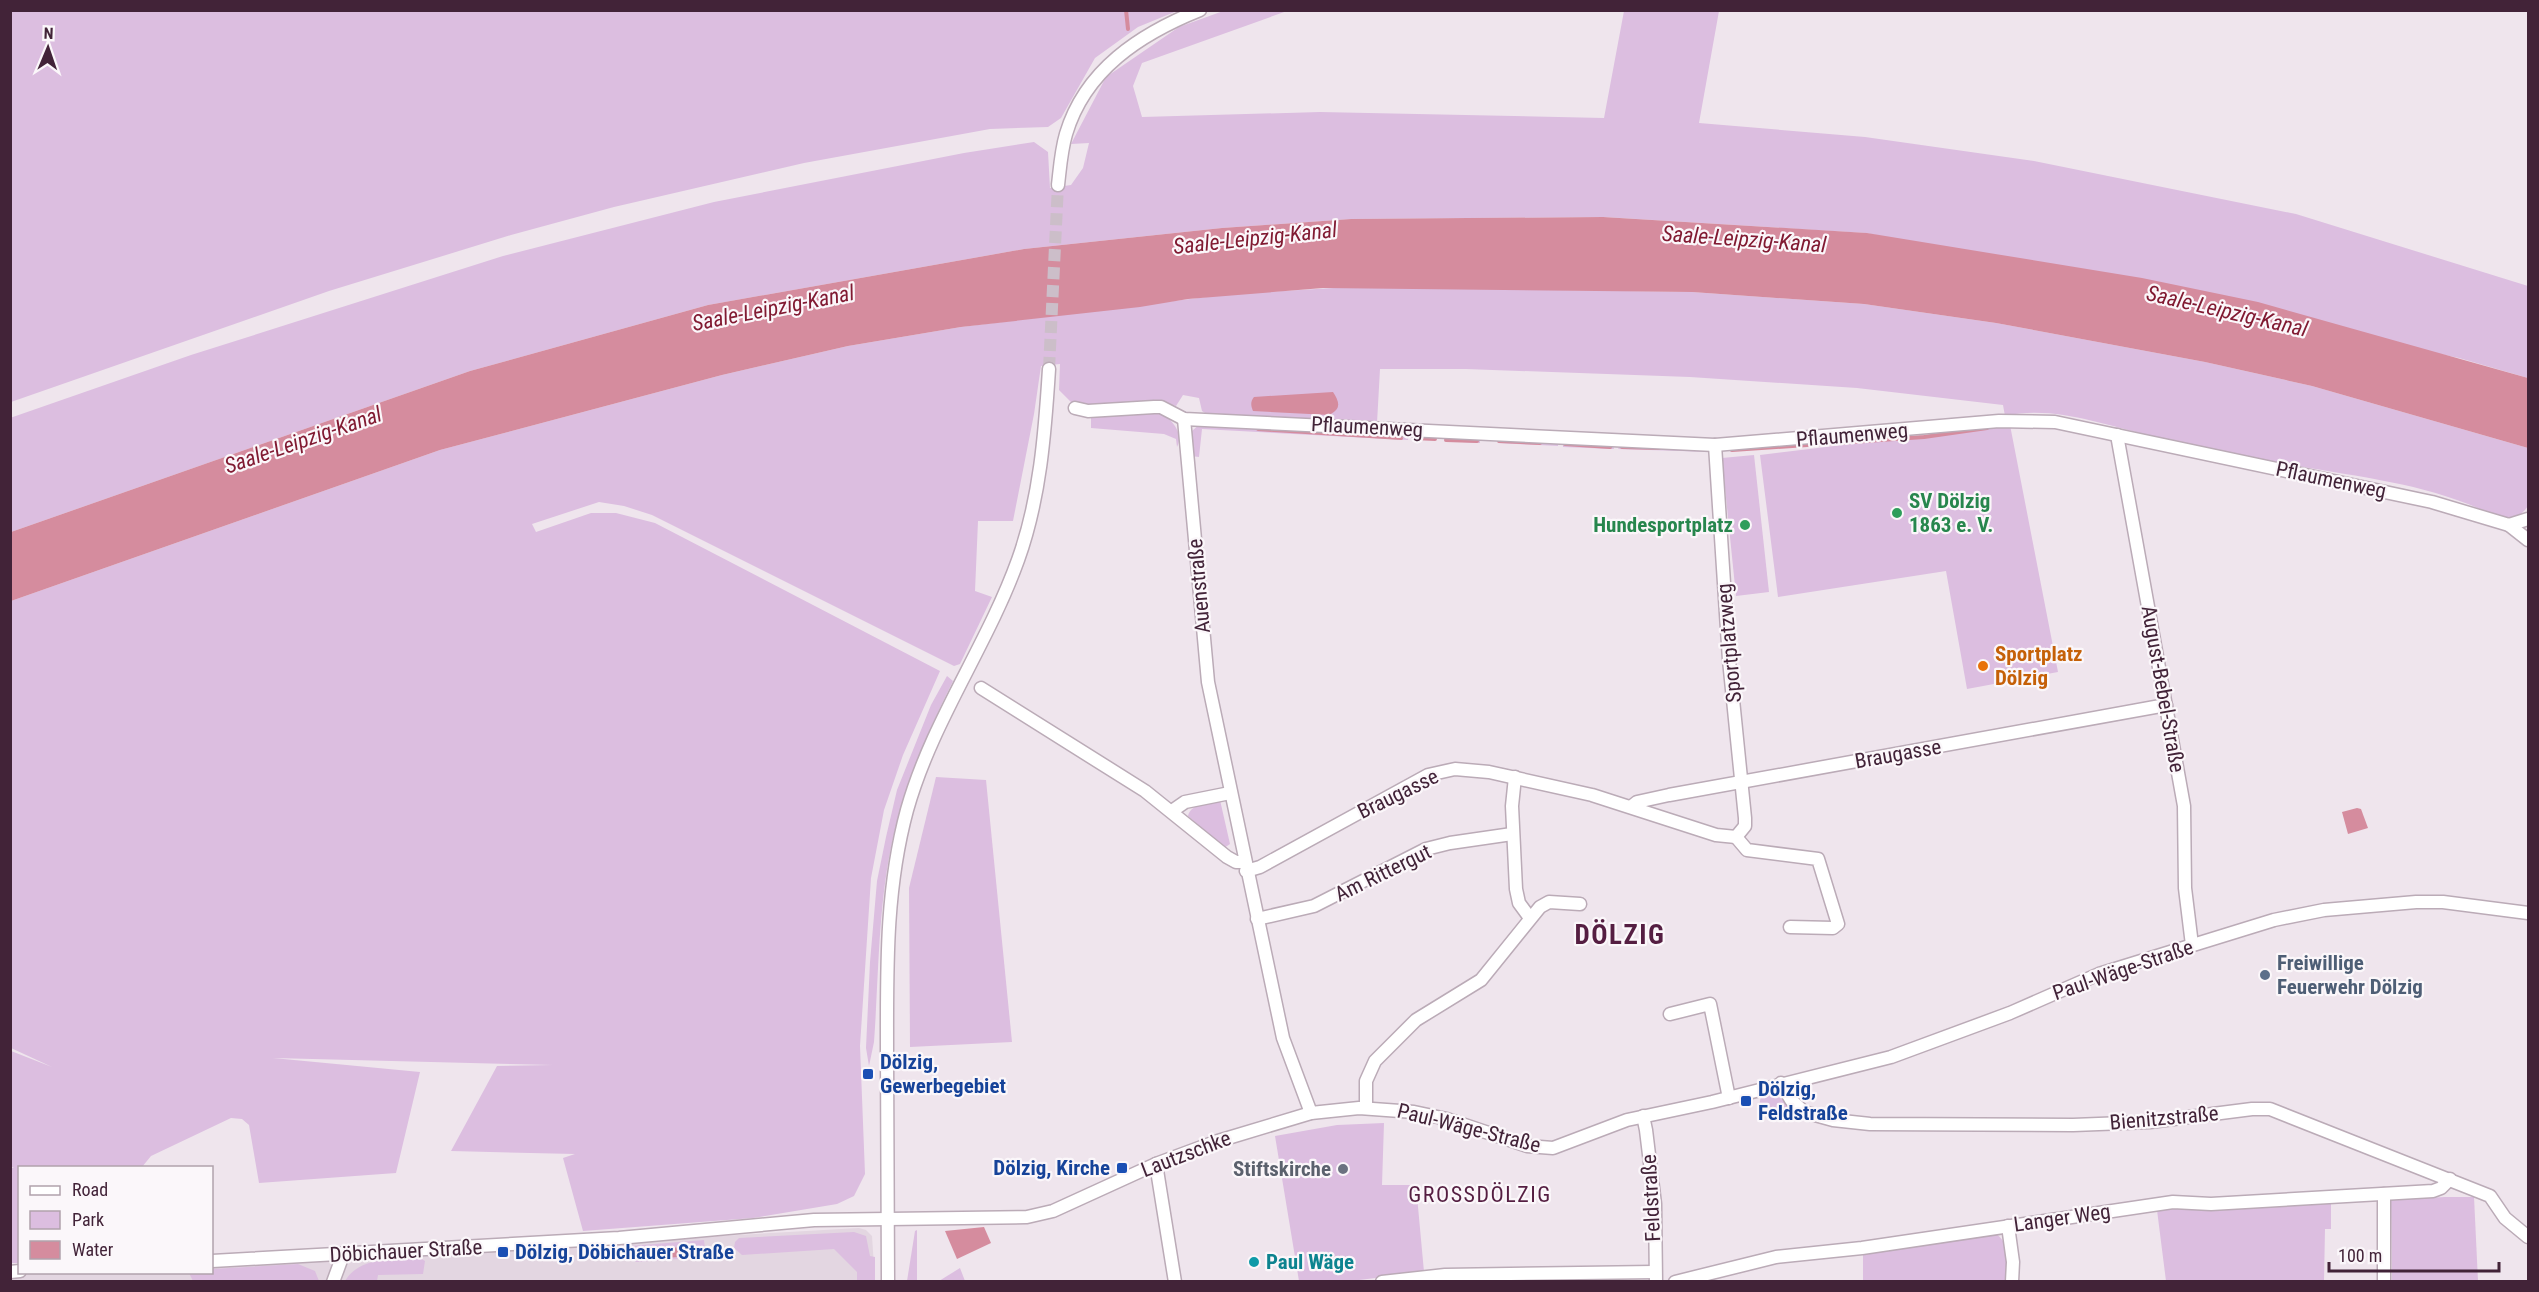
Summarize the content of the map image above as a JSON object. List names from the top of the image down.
{
  "streets": {
    "street": [
      "Pflaumenweg",
      "Auenstraße",
      "Sportplatzweg",
      "August-Bebel-Straße",
      "Braugasse",
      "Am Rittergut",
      "Paul-Wäge-Straße",
      "Bienitzstraße",
      "Lautzschke",
      "Feldstraße",
      "Langer Weg",
      "Döbichauer Straße"
    ]
  },
  "crossings": [
    ["Pflaumenweg", "Auenstraße"],
    ["Pflaumenweg", "Sportplatzweg"],
    ["Pflaumenweg", "August-Bebel-Straße"],
    ["Auenstraße", "Braugasse"],
    ["Auenstraße", "Am Rittergut"],
    ["Auenstraße", "Paul-Wäge-Straße"],
    ["Auenstraße", "Lautzschke"],
    ["Sportplatzweg", "Braugasse"],
    ["August-Bebel-Straße", "Braugasse"],
    ["August-Bebel-Straße", "Paul-Wäge-Straße"],
    ["Paul-Wäge-Straße", "Bienitzstraße"],
    ["Paul-Wäge-Straße", "Lautzschke"],
    ["Paul-Wäge-Straße", "Feldstraße"],
    ["Bienitzstraße", "Langer Weg"],
    ["Lautzschke", "Döbichauer Straße"]
  ],
  "districts": ["DÖLZIG", "GROSSDÖLZIG"],
  "water": ["Saale-Leipzig-Kanal"],
  "places": {
    "other": [
      "SV Dölzig 1863 e. V.",
      "Hundesportplatz",
      "Sportplatz Dölzig",
      "Freiwillige Feuerwehr Dölzig",
      "Stiftskirche",
      "Paul Wäge"
    ],
    "transit": [
      "Dölzig, Gewerbegebiet",
      "Dölzig, Feldstraße",
      "Dölzig, Kirche",
      "Dölzig, Döbichauer Straße"
    ]
  },
  "legend": ["Road", "Park", "Water"],
  "scale_bar": "100 m",
  "north": "top"
}
